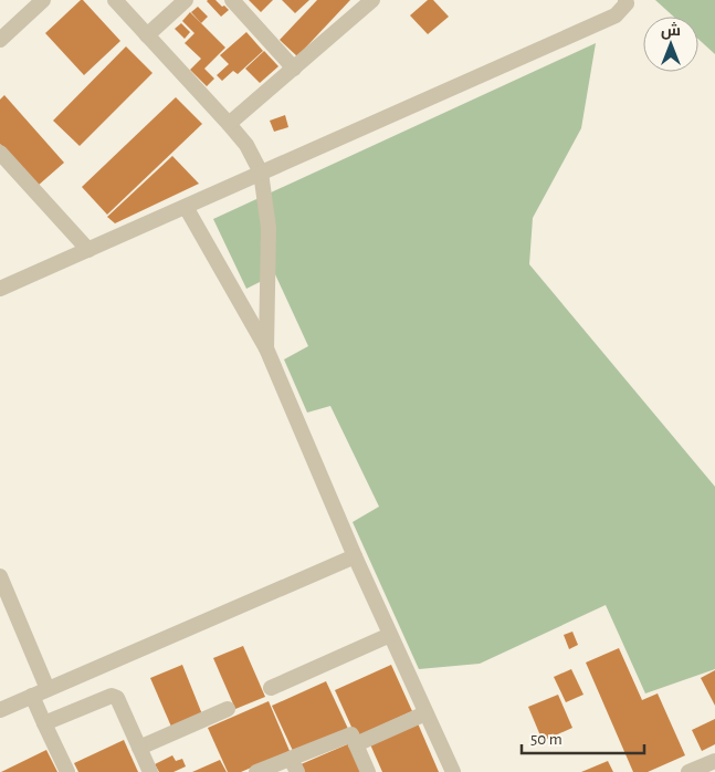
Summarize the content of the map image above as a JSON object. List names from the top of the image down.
{
  "scale_bar": "50 m",
  "north": "top"
}
